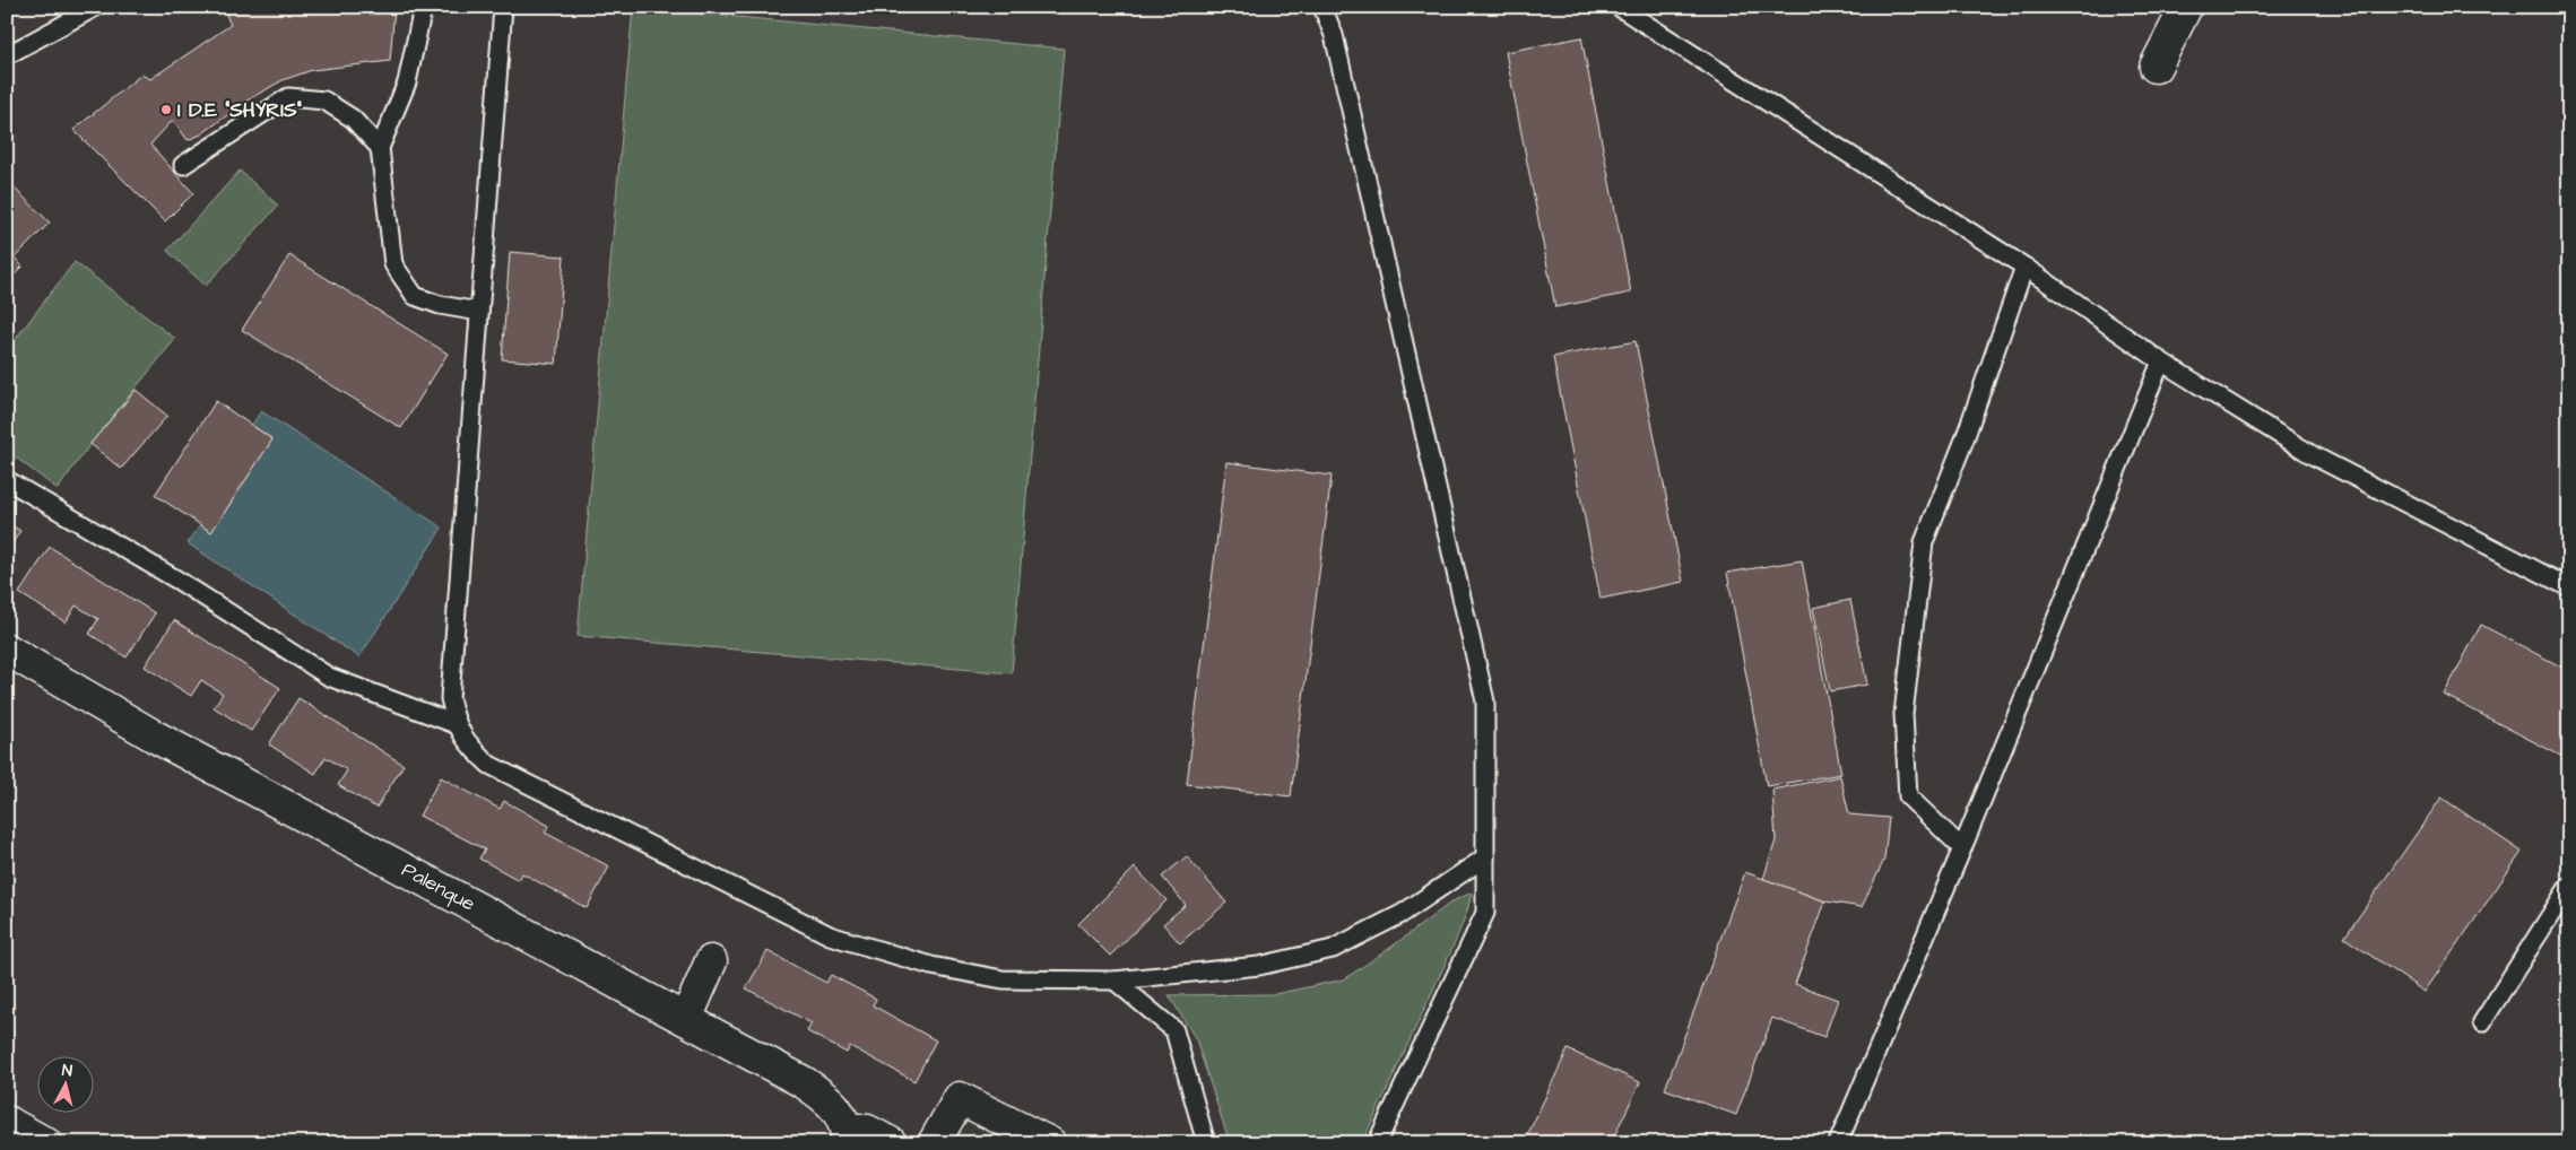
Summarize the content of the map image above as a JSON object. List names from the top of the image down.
{
  "streets": {
    "street": ["Palenque"]
  },
  "places": ["I D.E \"SHYRIS\""],
  "north": "top"
}
